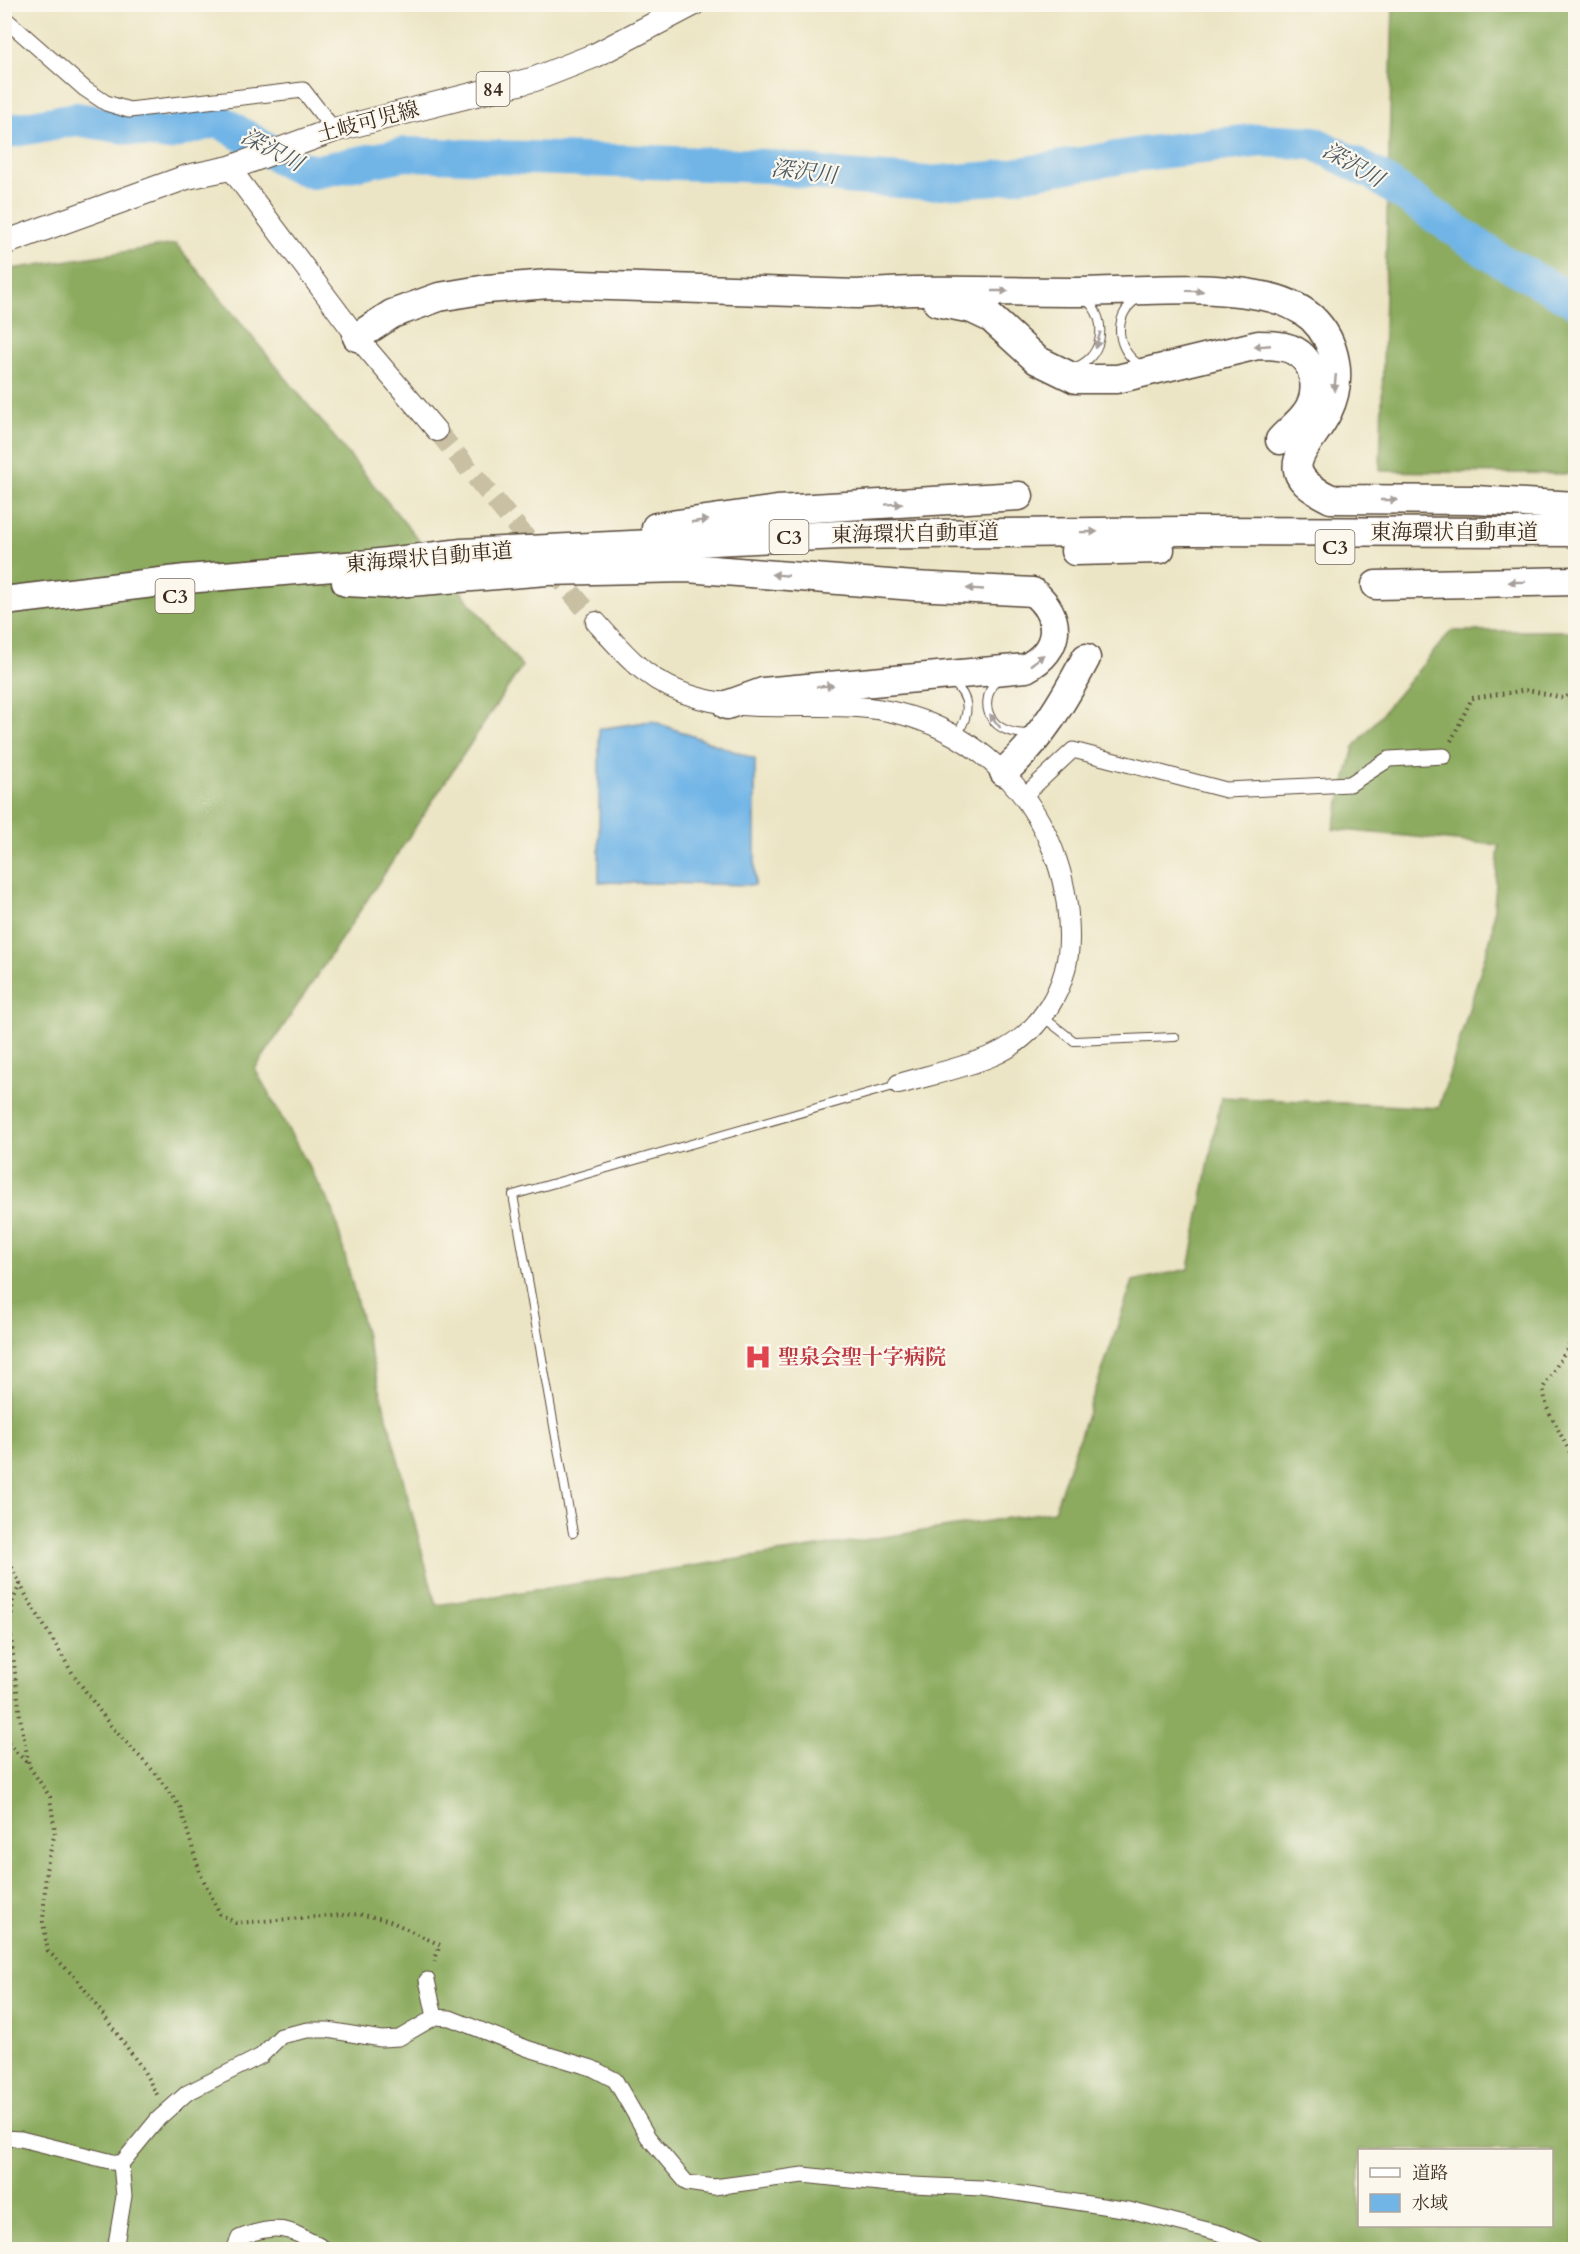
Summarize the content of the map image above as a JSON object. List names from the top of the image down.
{
  "streets": {
    "highway": ["東海環状自動車道", "C3"],
    "main road": ["84", "土岐可児線"]
  },
  "water": ["深沢川"],
  "places": {
    "hospital": ["聖泉会聖十字病院"]
  },
  "legend": ["道路", "水域"]
}
